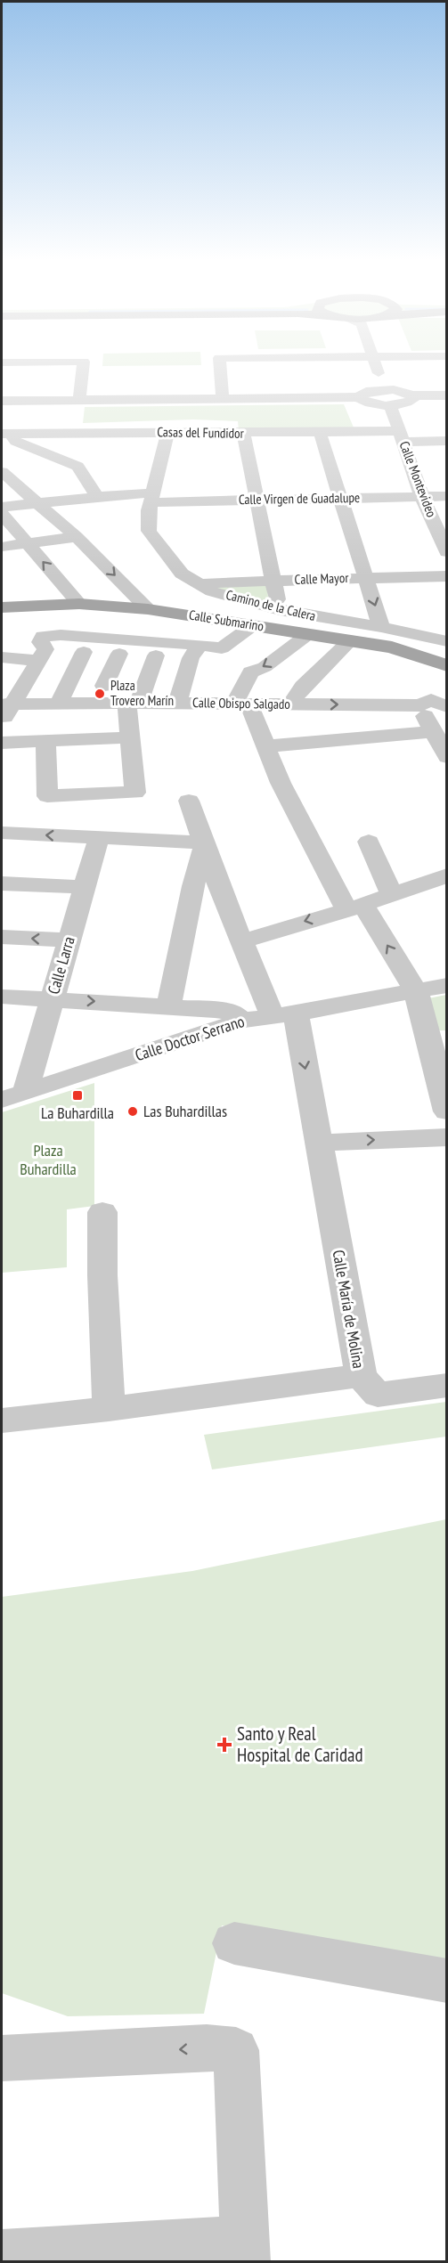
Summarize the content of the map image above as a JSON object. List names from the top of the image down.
{
  "streets": {
    "main road": ["Calle Submarino"],
    "street": [
      "Casas del Fundidor",
      "Calle Montevideo",
      "Calle Virgen de Guadalupe",
      "Calle Mayor",
      "Camino de la Calera",
      "Calle Obispo Salgado",
      "Calle Larra",
      "Calle Doctor Serrano",
      "Calle María de Molina"
    ]
  },
  "crossings": [
    ["Casas del Fundidor", "Calle Montevideo"],
    ["Casas del Fundidor", "Camino de la Calera"],
    ["Calle Montevideo", "Calle Virgen de Guadalupe"],
    ["Calle Virgen de Guadalupe", "Camino de la Calera"],
    ["Calle Mayor", "Camino de la Calera"],
    ["Calle Larra", "Calle Doctor Serrano"],
    ["Calle Doctor Serrano", "Calle María de Molina"]
  ],
  "parks": ["Plaza Buhardilla"],
  "places": {
    "other": ["Plaza Trovero Marín", "Las Buhardillas"],
    "transit": ["La Buhardilla"],
    "health": ["Santo y Real Hospital de Caridad"]
  }
}
